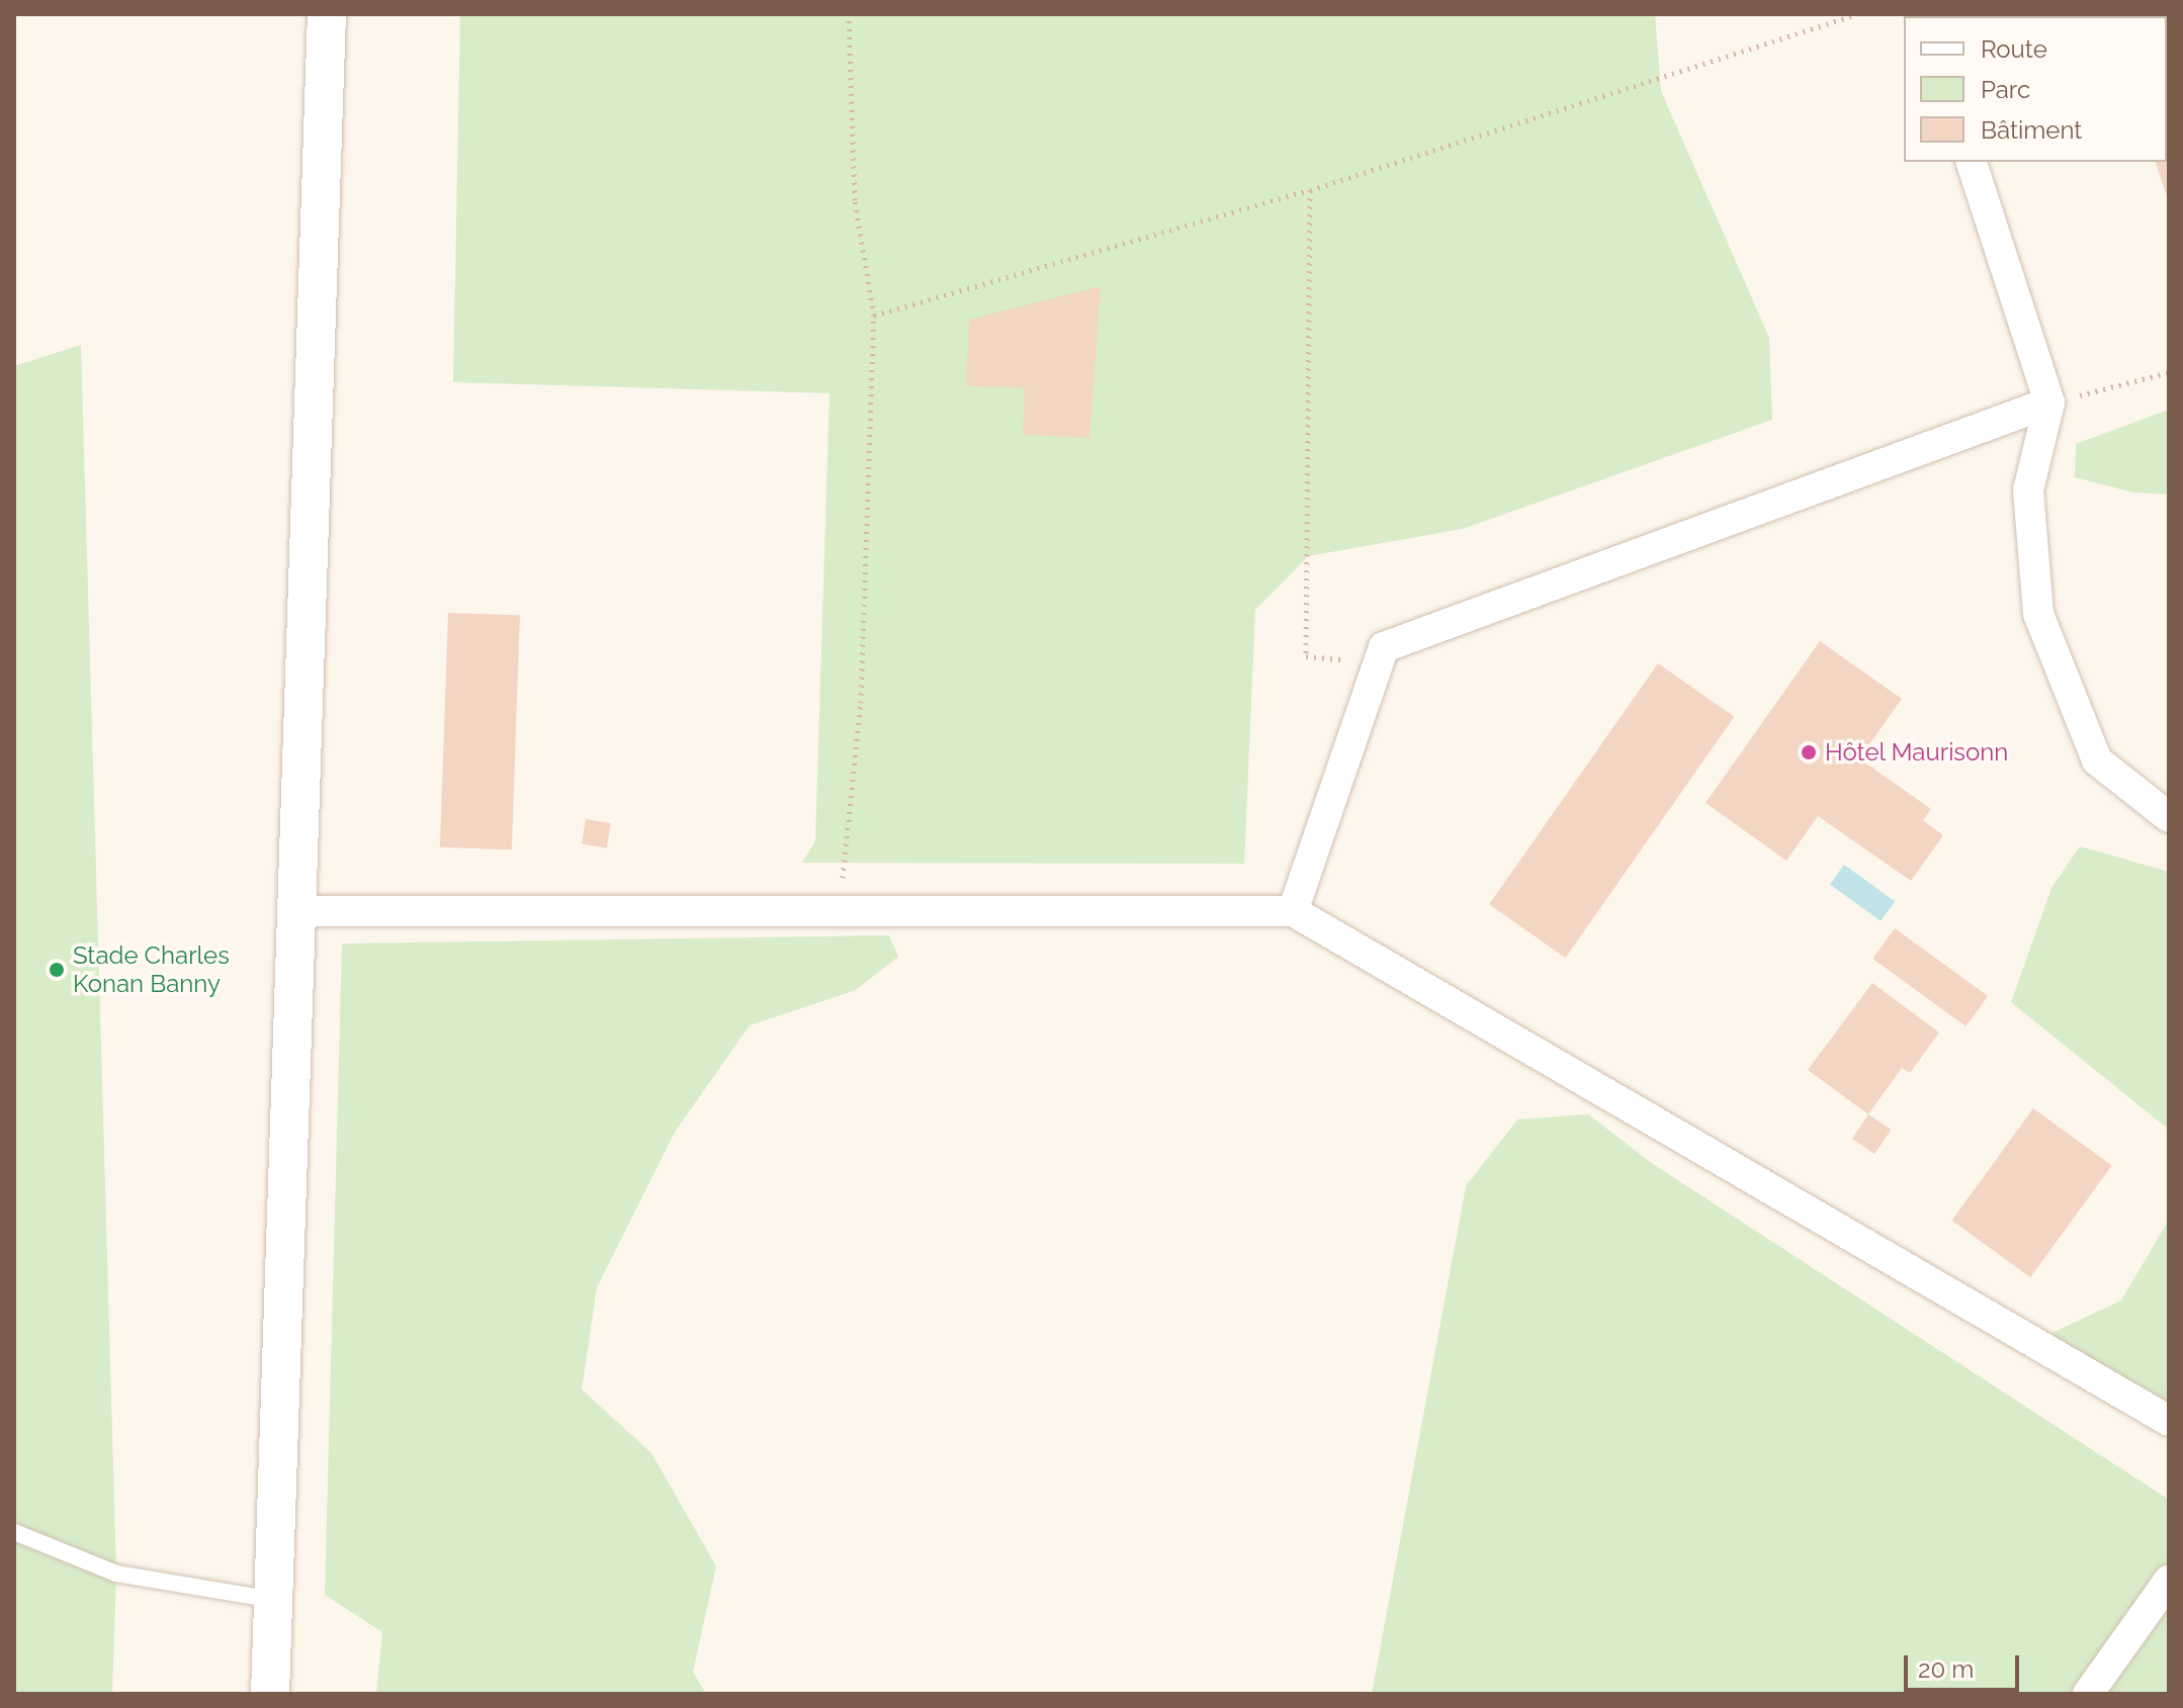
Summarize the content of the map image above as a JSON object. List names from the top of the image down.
{
  "places": ["Hôtel Maurisonn", "Stade Charles Konan Banny"],
  "legend": ["Route", "Parc", "Bâtiment"],
  "scale_bar": "20 m"
}
